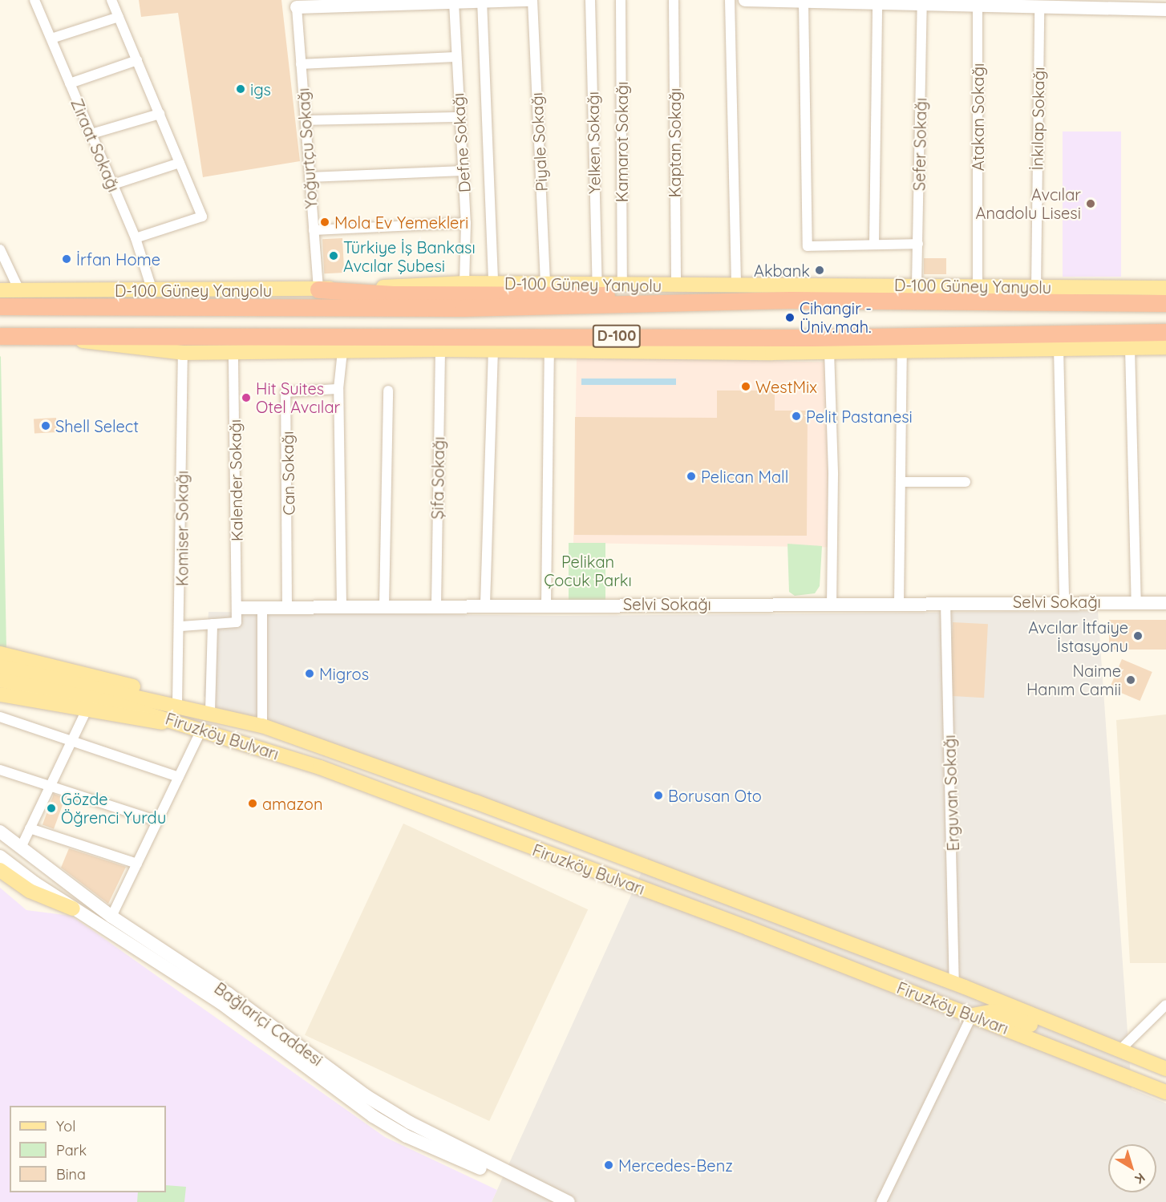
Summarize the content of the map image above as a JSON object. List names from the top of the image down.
{
  "streets": {
    "highway": ["D-100"],
    "main road": [
      "D-100 Güney Yanyolu",
      "Selvi Sokağı",
      "Firuzköy Bulvarı",
      "Bağlariçi Caddesi"
    ],
    "street": [
      "Atakan Sokağı",
      "İnkılap Sokağı",
      "Piyale Sokağı",
      "Kamarot Sokağı",
      "Defne Sokağı",
      "Yelken Sokağı",
      "Kaptan Sokağı",
      "Sefer Sokağı",
      "Ziraat Sokağı",
      "Yoğurtçu Sokağı",
      "Can Sokağı",
      "Şifa Sokağı",
      "Kalender Sokağı",
      "Komiser Sokağı",
      "Erguvan Sokağı"
    ]
  },
  "crossings": [
    ["Atakan Sokağı", "D-100 Güney Yanyolu"],
    ["İnkılap Sokağı", "D-100 Güney Yanyolu"],
    ["Piyale Sokağı", "D-100 Güney Yanyolu"],
    ["Kamarot Sokağı", "D-100 Güney Yanyolu"],
    ["Defne Sokağı", "D-100 Güney Yanyolu"],
    ["Yelken Sokağı", "D-100 Güney Yanyolu"],
    ["Kaptan Sokağı", "D-100 Güney Yanyolu"],
    ["Sefer Sokağı", "D-100 Güney Yanyolu"],
    ["Ziraat Sokağı", "D-100 Güney Yanyolu"],
    ["Yoğurtçu Sokağı", "D-100 Güney Yanyolu"],
    ["Can Sokağı", "Selvi Sokağı"],
    ["Şifa Sokağı", "Selvi Sokağı"],
    ["Kalender Sokağı", "Selvi Sokağı"],
    ["Komiser Sokağı", "Firuzköy Bulvarı"],
    ["Selvi Sokağı", "Erguvan Sokağı"],
    ["Firuzköy Bulvarı", "Erguvan Sokağı"]
  ],
  "parks": ["Pelikan Çocuk Parkı"],
  "places": [
    "igs",
    "Avcılar Anadolu Lisesi",
    "Mola Ev Yemekleri",
    "Türkiye İş Bankası Avcılar Şubesi",
    "İrfan Home",
    "Akbank",
    "Cihangir - Üniv.mah.",
    "WestMix",
    "Hit Suites Otel Avcılar",
    "Pelit Pastanesi",
    "Shell Select",
    "Pelican Mall",
    "Avcılar İtfaiye İstasyonu",
    "Migros",
    "Naime Hanım Camii",
    "Borusan Oto",
    "amazon",
    "Gözde Öğrenci Yurdu",
    "Mercedes-Benz"
  ],
  "legend": ["Yol", "Park", "Bina"],
  "north": "bottom right"
}
